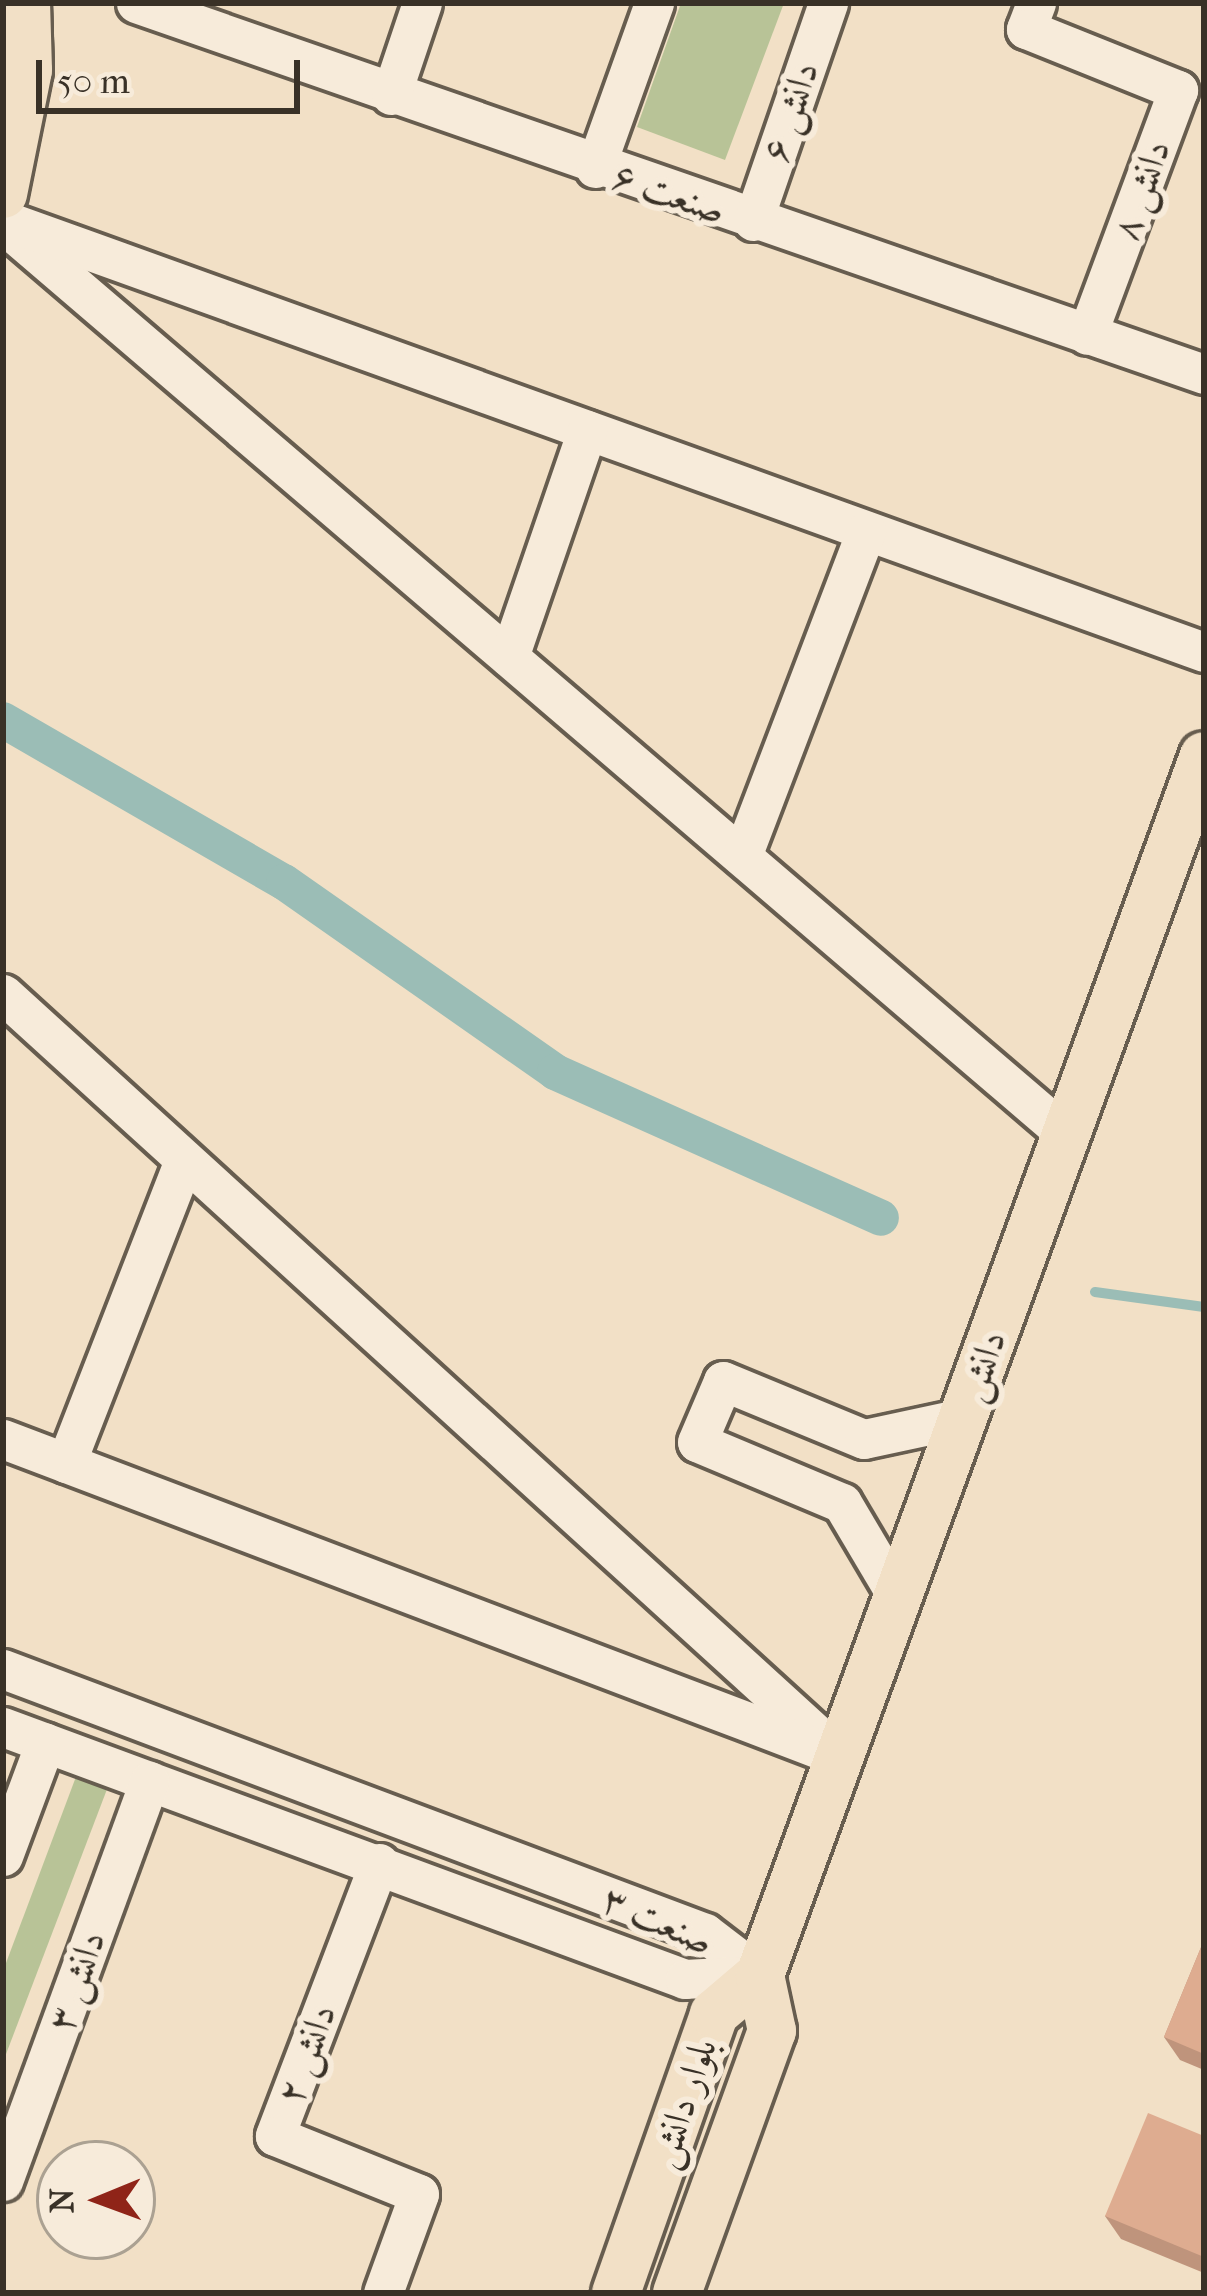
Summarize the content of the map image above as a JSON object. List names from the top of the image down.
{
  "streets": {
    "main road": ["دانش", "بلوار دانش"],
    "street": [
      "دانش ۶",
      "دانش ۸",
      "صنعت ۶",
      "صنعت ۳",
      "دانش ۳",
      "دانش ۲"
    ]
  },
  "crossings": [
    ["دانش ۶", "صنعت ۶"],
    ["دانش ۸", "صنعت ۶"],
    ["دانش", "صنعت ۳"],
    ["دانش", "بلوار دانش"],
    ["صنعت ۳", "دانش ۳"],
    ["صنعت ۳", "دانش ۲"],
    ["صنعت ۳", "بلوار دانش"]
  ],
  "scale_bar": "50 m",
  "north": "left"
}
